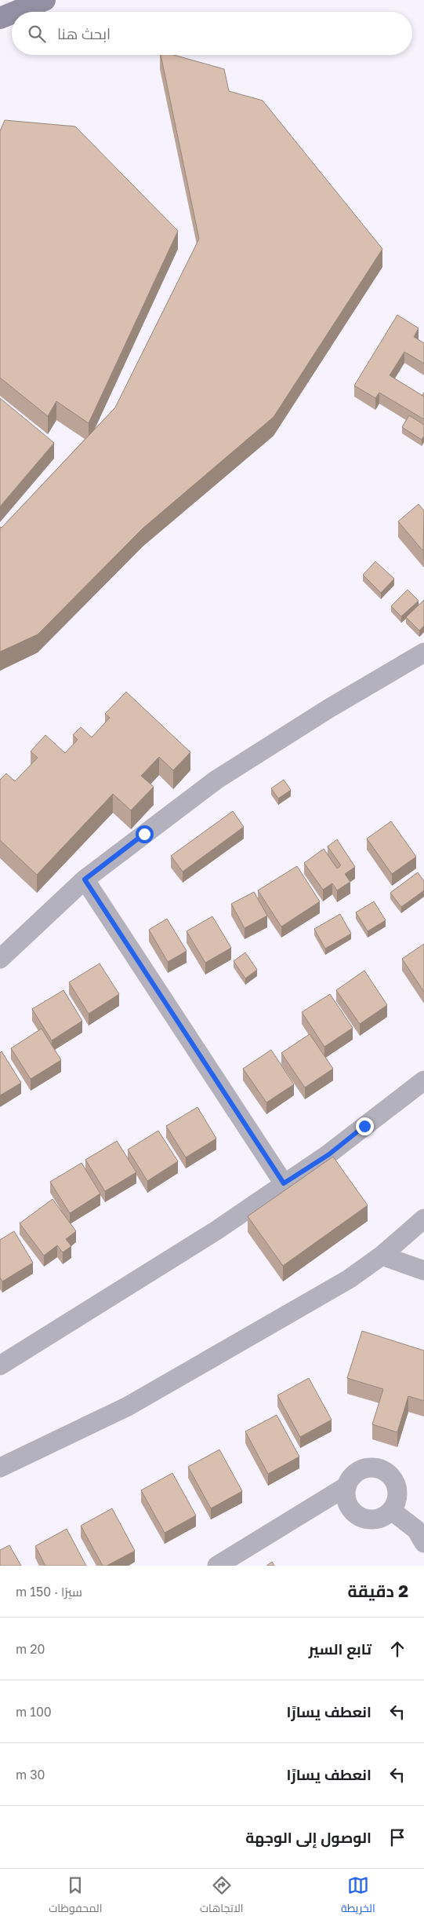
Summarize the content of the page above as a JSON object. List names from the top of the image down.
{
  "page": {
    "search": "ابحث هنا",
    "heading": ["2 دقيقة", "سيرًا · 150 m"],
    "list": [
      ["تابع السير", "20 m"],
      ["انعطف يسارًا", "100 m"],
      ["انعطف يسارًا", "30 m"],
      "الوصول إلى الوجهة"
    ],
    "nav": ["الخريطة", "الاتجاهات", "المحفوظات"]
  }
}
